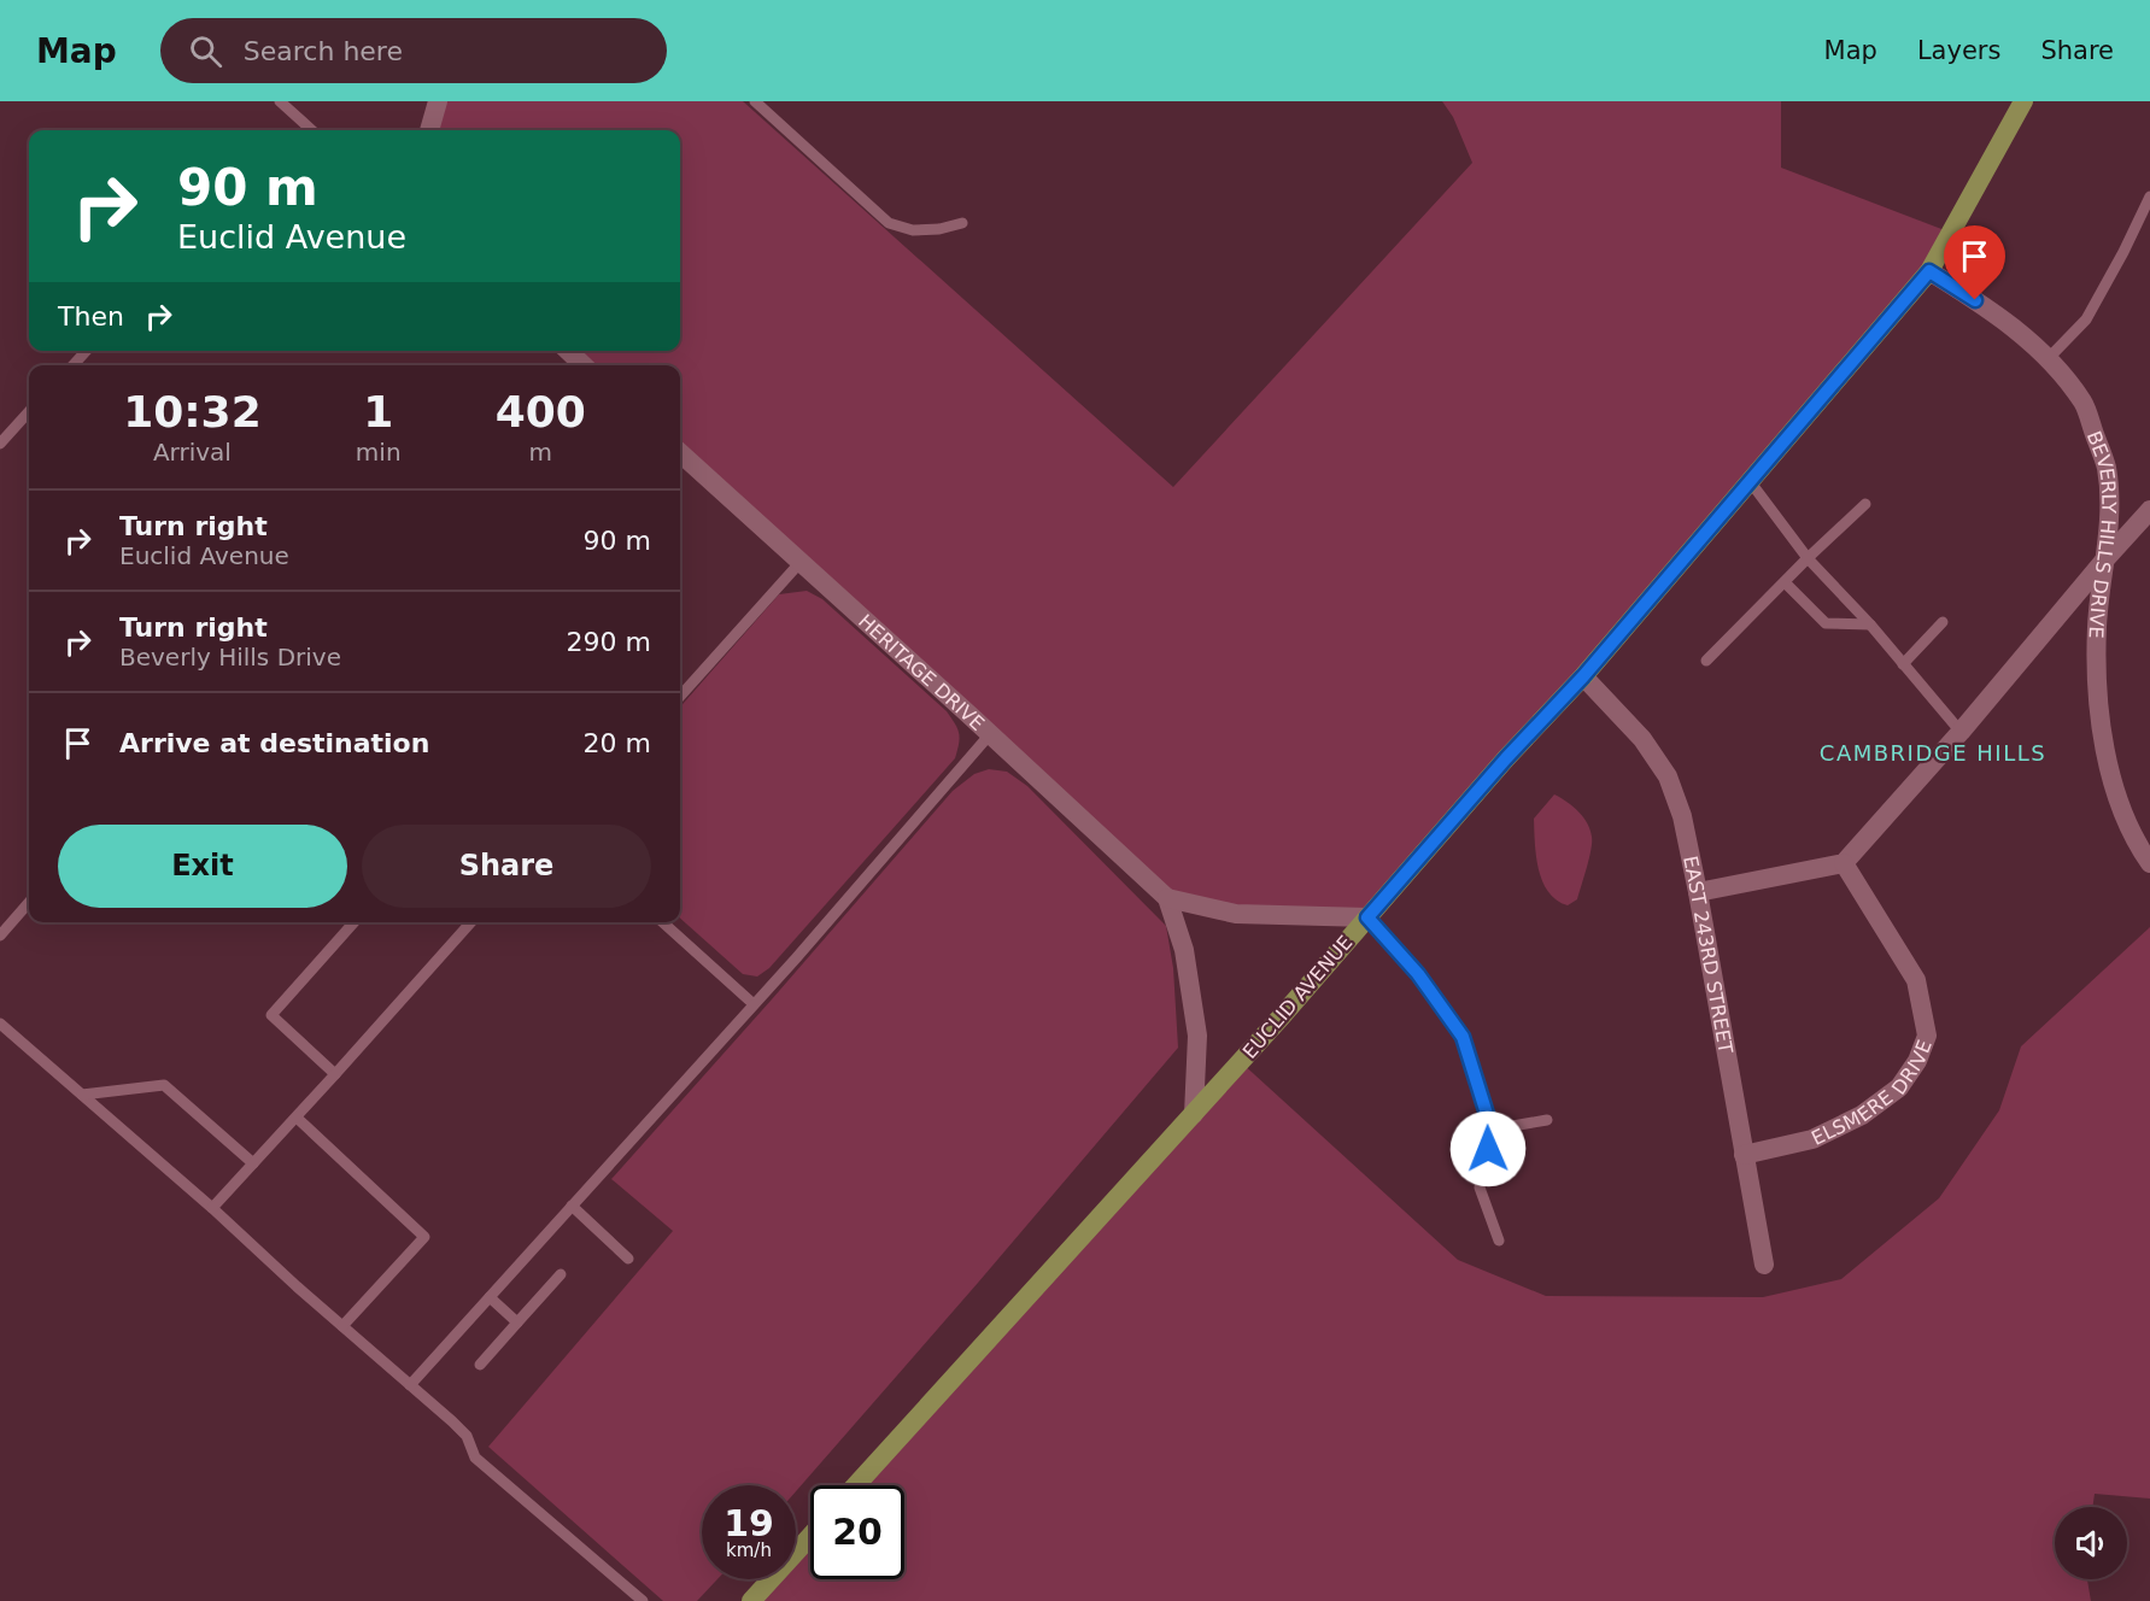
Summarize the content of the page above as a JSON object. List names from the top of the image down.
{
  "streets": {
    "main road": ["EUCLID AVENUE"],
    "street": [
      "BEVERLY HILLS DRIVE",
      "HERITAGE DRIVE",
      "EAST 243RD STREET",
      "ELSMERE DRIVE"
    ]
  },
  "crossings": [
    ["BEVERLY HILLS DRIVE", "EUCLID AVENUE"],
    ["HERITAGE DRIVE", "EUCLID AVENUE"],
    ["EAST 243RD STREET", "EUCLID AVENUE"],
    ["EAST 243RD STREET", "ELSMERE DRIVE"]
  ],
  "districts": ["CAMBRIDGE HILLS"],
  "page": {
    "header": "Map",
    "search": "Search here",
    "nav": ["Map", "Layers", "Share"],
    "turn": ["90 m", "Euclid Avenue"],
    "then": "Then",
    "eta": [
      "10:32",
      "Arrival",
      "1",
      "min",
      "400",
      "m"
    ],
    "list": [
      {
        "name": "Turn right",
        "note": "Euclid Avenue",
        "value": "90 m"
      },
      {
        "name": "Turn right",
        "note": "Beverly Hills Drive",
        "value": "290 m"
      },
      {
        "name": "Arrive at destination",
        "value": "20 m"
      }
    ],
    "buttons": ["Exit", "Share"],
    "speed": "19 km/h",
    "limit": "20"
  }
}
